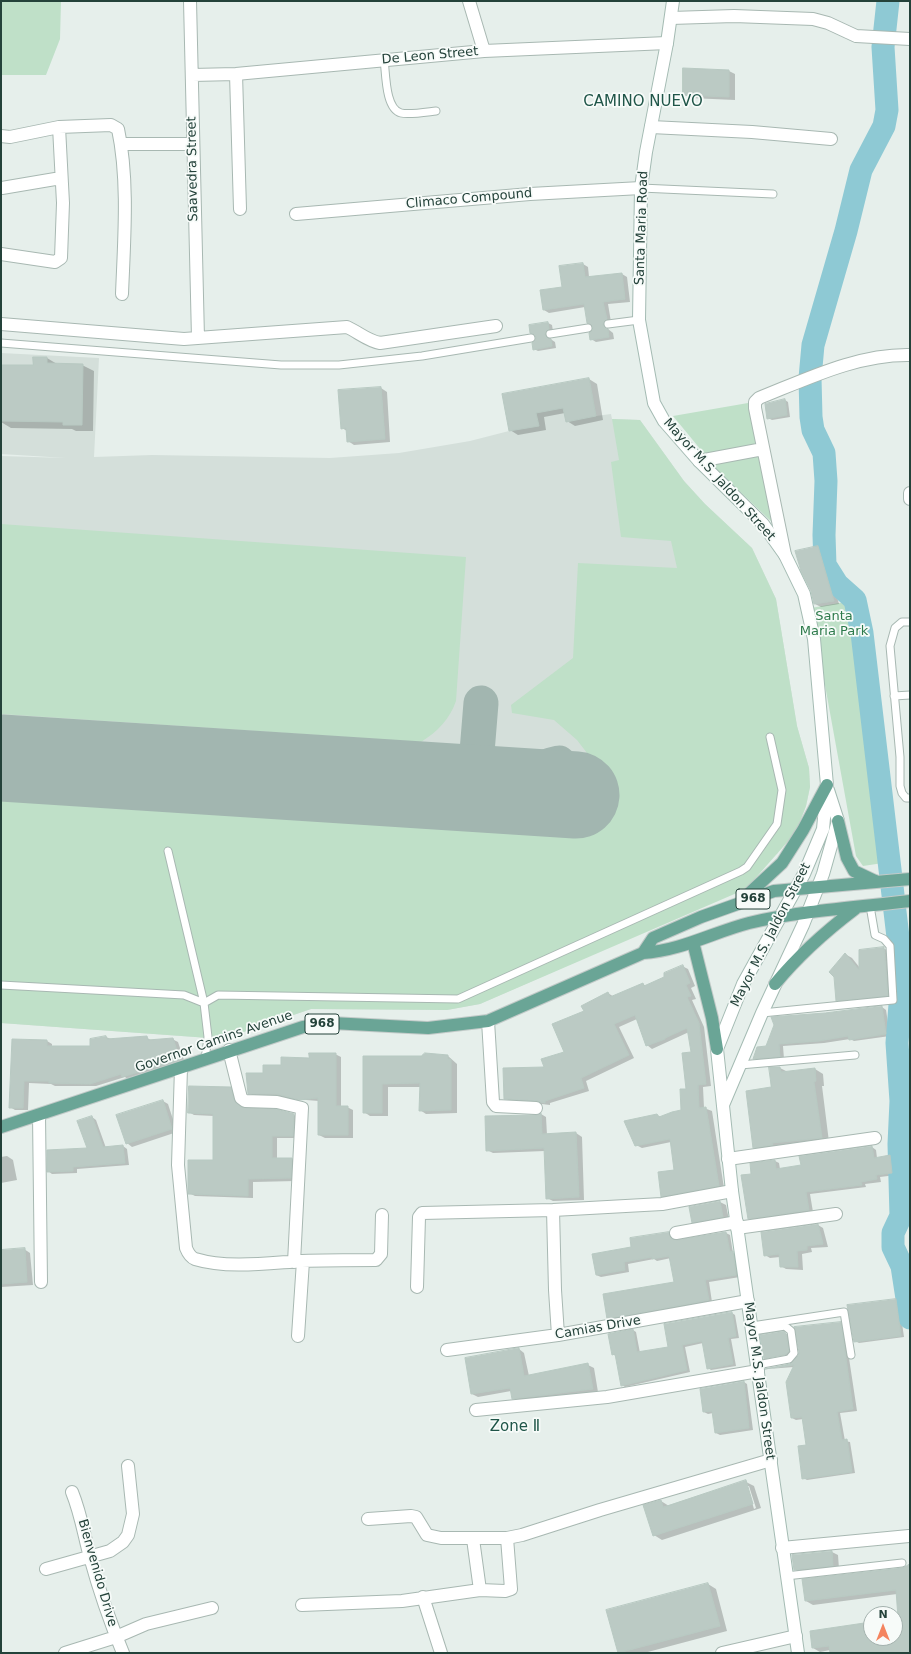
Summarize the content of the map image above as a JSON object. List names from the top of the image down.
{
  "streets": {
    "main road": ["968", "Governor Camins Avenue"],
    "street": [
      "De Leon Street",
      "Saavedra Street",
      "Climaco Compound",
      "Santa Maria Road",
      "Mayor M.S. Jaldon Street",
      "Camias Drive",
      "Bienvenido Drive"
    ]
  },
  "crossings": [
    ["De Leon Street", "Saavedra Street"],
    ["De Leon Street", "Santa Maria Road"],
    ["Climaco Compound", "Santa Maria Road"],
    ["Santa Maria Road", "Mayor M.S. Jaldon Street"],
    ["Mayor M.S. Jaldon Street", "Governor Camins Avenue"],
    ["Mayor M.S. Jaldon Street", "Camias Drive"]
  ],
  "districts": ["CAMINO NUEVO", "Zone Ⅱ"],
  "parks": ["Santa Maria Park"],
  "north": "top"
}
